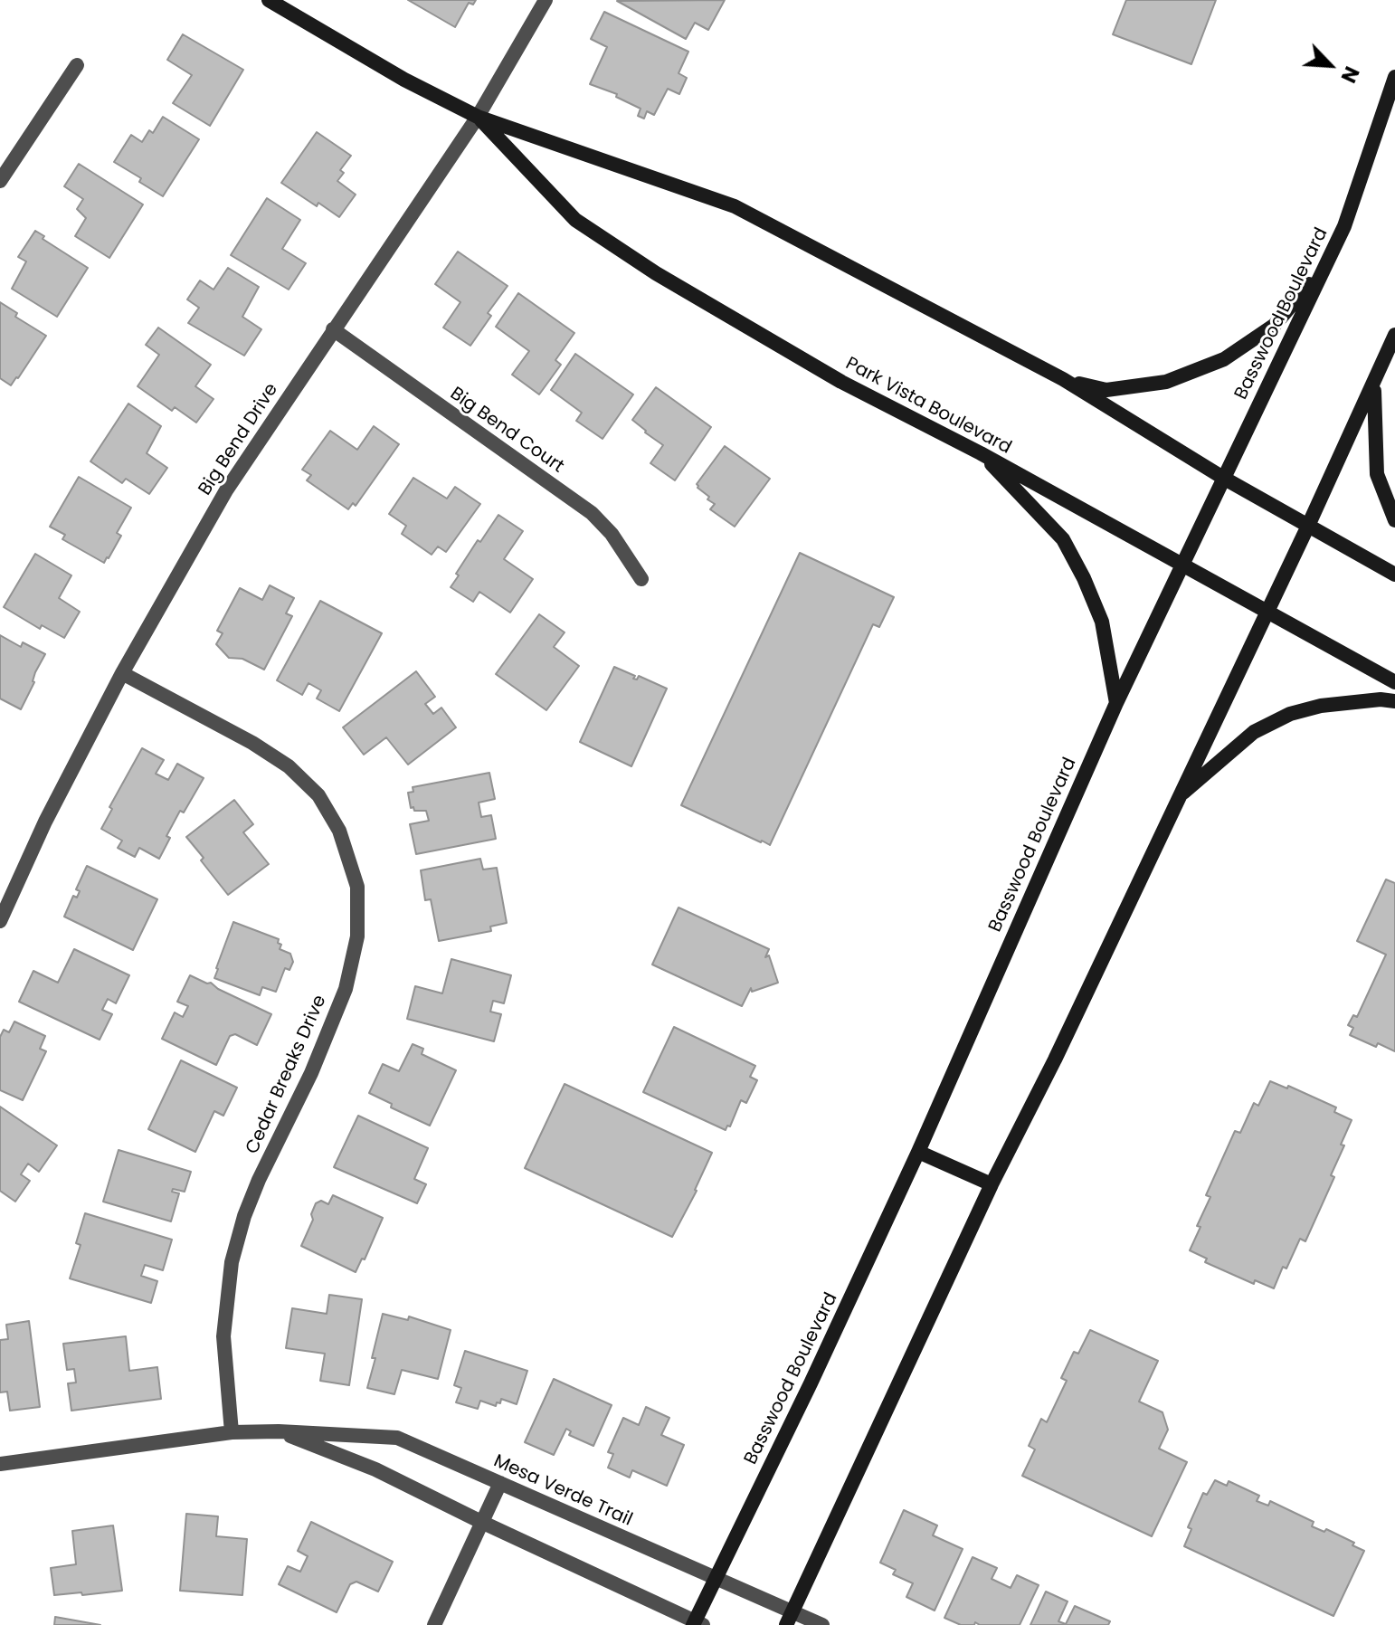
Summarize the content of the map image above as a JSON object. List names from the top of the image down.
{
  "streets": {
    "main road": ["Basswood Boulevard", "Park Vista Boulevard"],
    "street": [
      "Big Bend Court",
      "Big Bend Drive",
      "Cedar Breaks Drive",
      "Mesa Verde Trail"
    ]
  },
  "crossings": [
    ["Basswood Boulevard", "Park Vista Boulevard"],
    ["Basswood Boulevard", "Mesa Verde Trail"],
    ["Park Vista Boulevard", "Big Bend Drive"],
    ["Big Bend Court", "Big Bend Drive"],
    ["Big Bend Drive", "Cedar Breaks Drive"],
    ["Cedar Breaks Drive", "Mesa Verde Trail"]
  ],
  "north": "bottom right"
}
